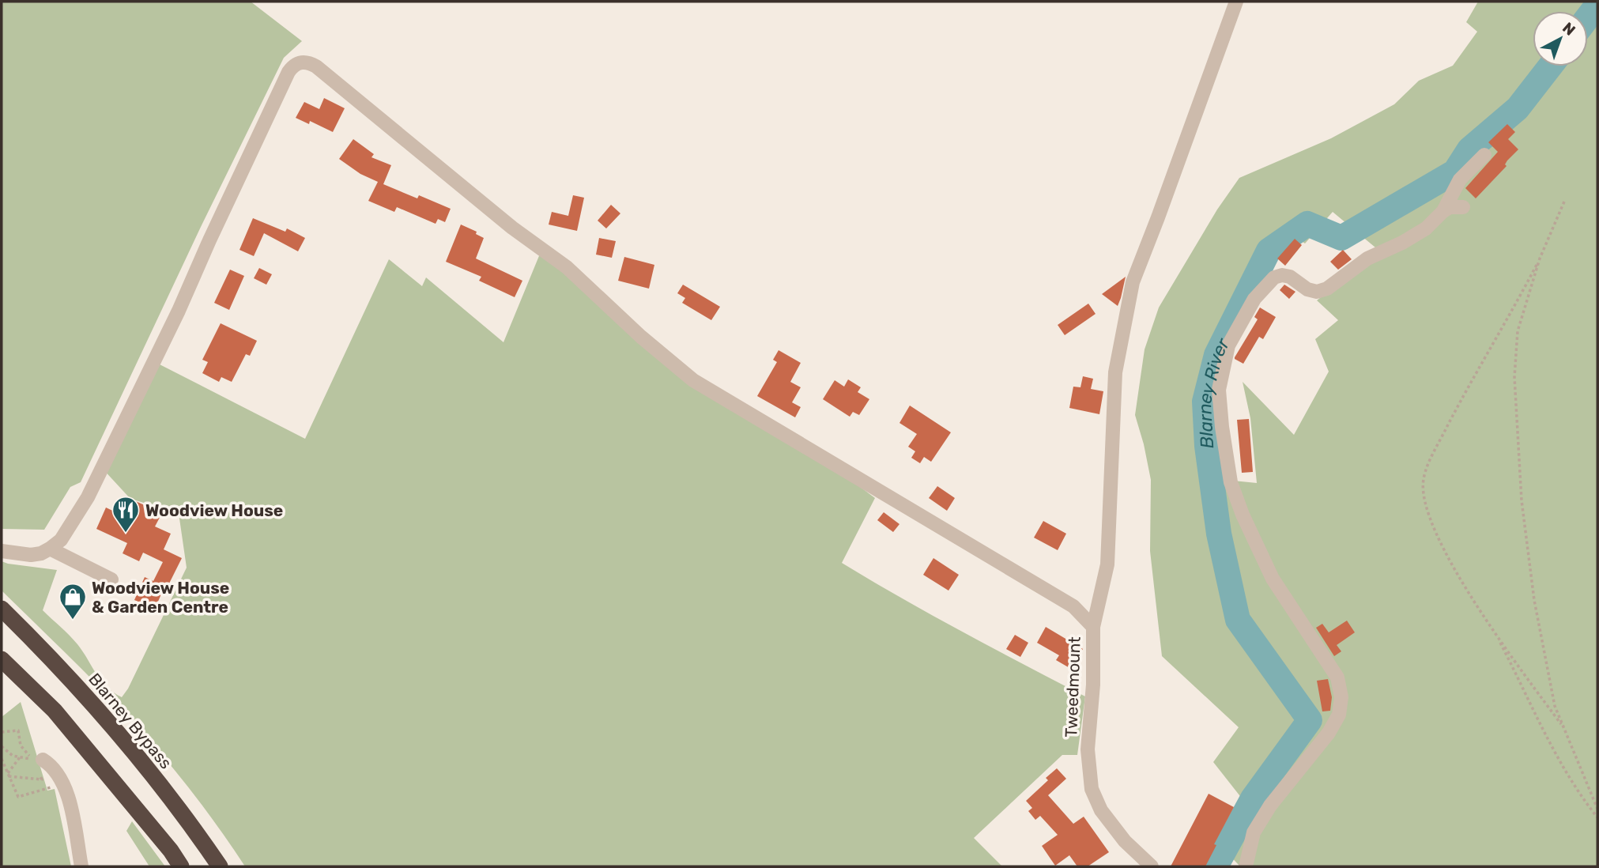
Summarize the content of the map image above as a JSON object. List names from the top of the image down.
{
  "streets": {
    "highway": ["Blarney Bypass"],
    "street": ["Tweedmount"]
  },
  "water": ["Blarney River"],
  "places": {
    "restaurant": ["Woodview House"],
    "shop": ["Woodview House & Garden Centre"]
  },
  "north": "top right"
}
